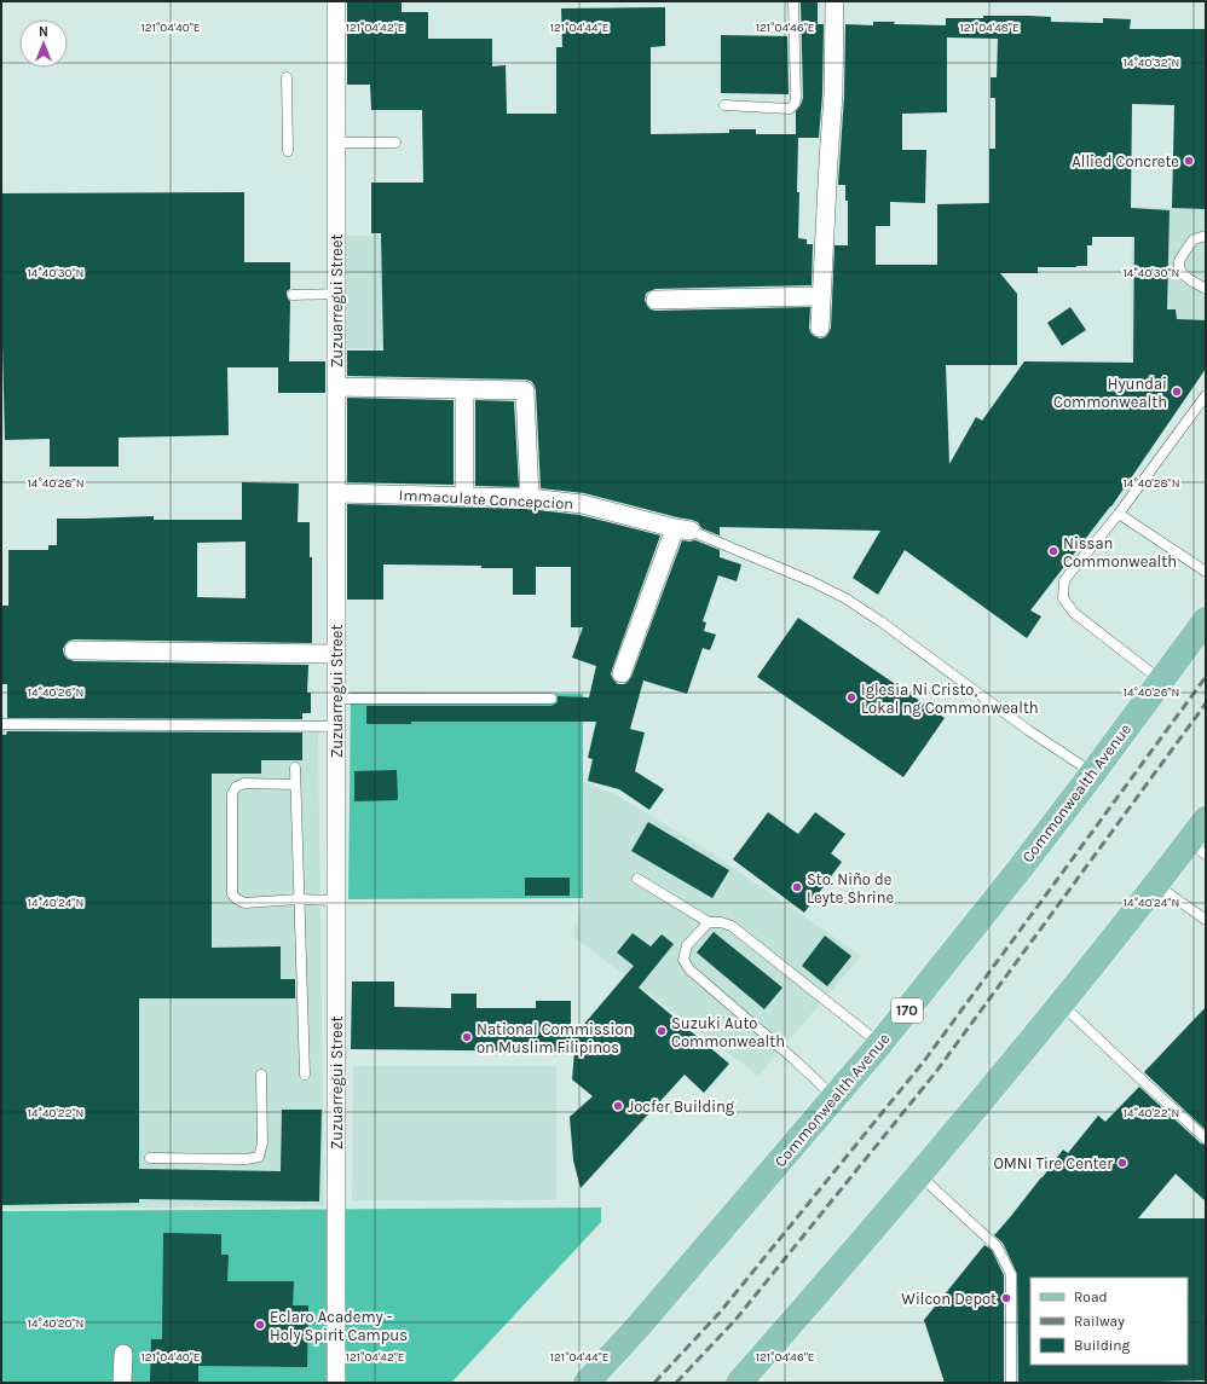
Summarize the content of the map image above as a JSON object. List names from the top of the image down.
{
  "streets": {
    "main road": ["Commonwealth Avenue", "170"],
    "street": ["Zuzuarregui Street", "Immaculate Concepcion"]
  },
  "crossings": [
    ["Zuzuarregui Street", "Immaculate Concepcion"]
  ],
  "places": [
    "Allied Concrete",
    "Hyundai Commonwealth",
    "Nissan Commonwealth",
    "Iglesia Ni Cristo, Lokal ng Commonwealth",
    "Sto. Niño de Leyte Shrine",
    "Suzuki Auto Commonwealth",
    "National Commission on Muslim Filipinos",
    "Jocfer Building",
    "OMNI Tire Center",
    "Wilcon Depot",
    "Eclaro Academy - Holy Spirit Campus"
  ],
  "legend": ["Road", "Railway", "Building"],
  "north": "top",
  "coordinates": [
    "121°04'40\"E",
    "121°04'42\"E",
    "121°04'44\"E",
    "121°04'46\"E",
    "121°04'48\"E",
    "14°40'32\"N",
    "14°40'30\"N",
    "14°40'28\"N",
    "14°40'26\"N",
    "14°40'24\"N",
    "14°40'22\"N",
    "14°40'20\"N"
  ]
}
